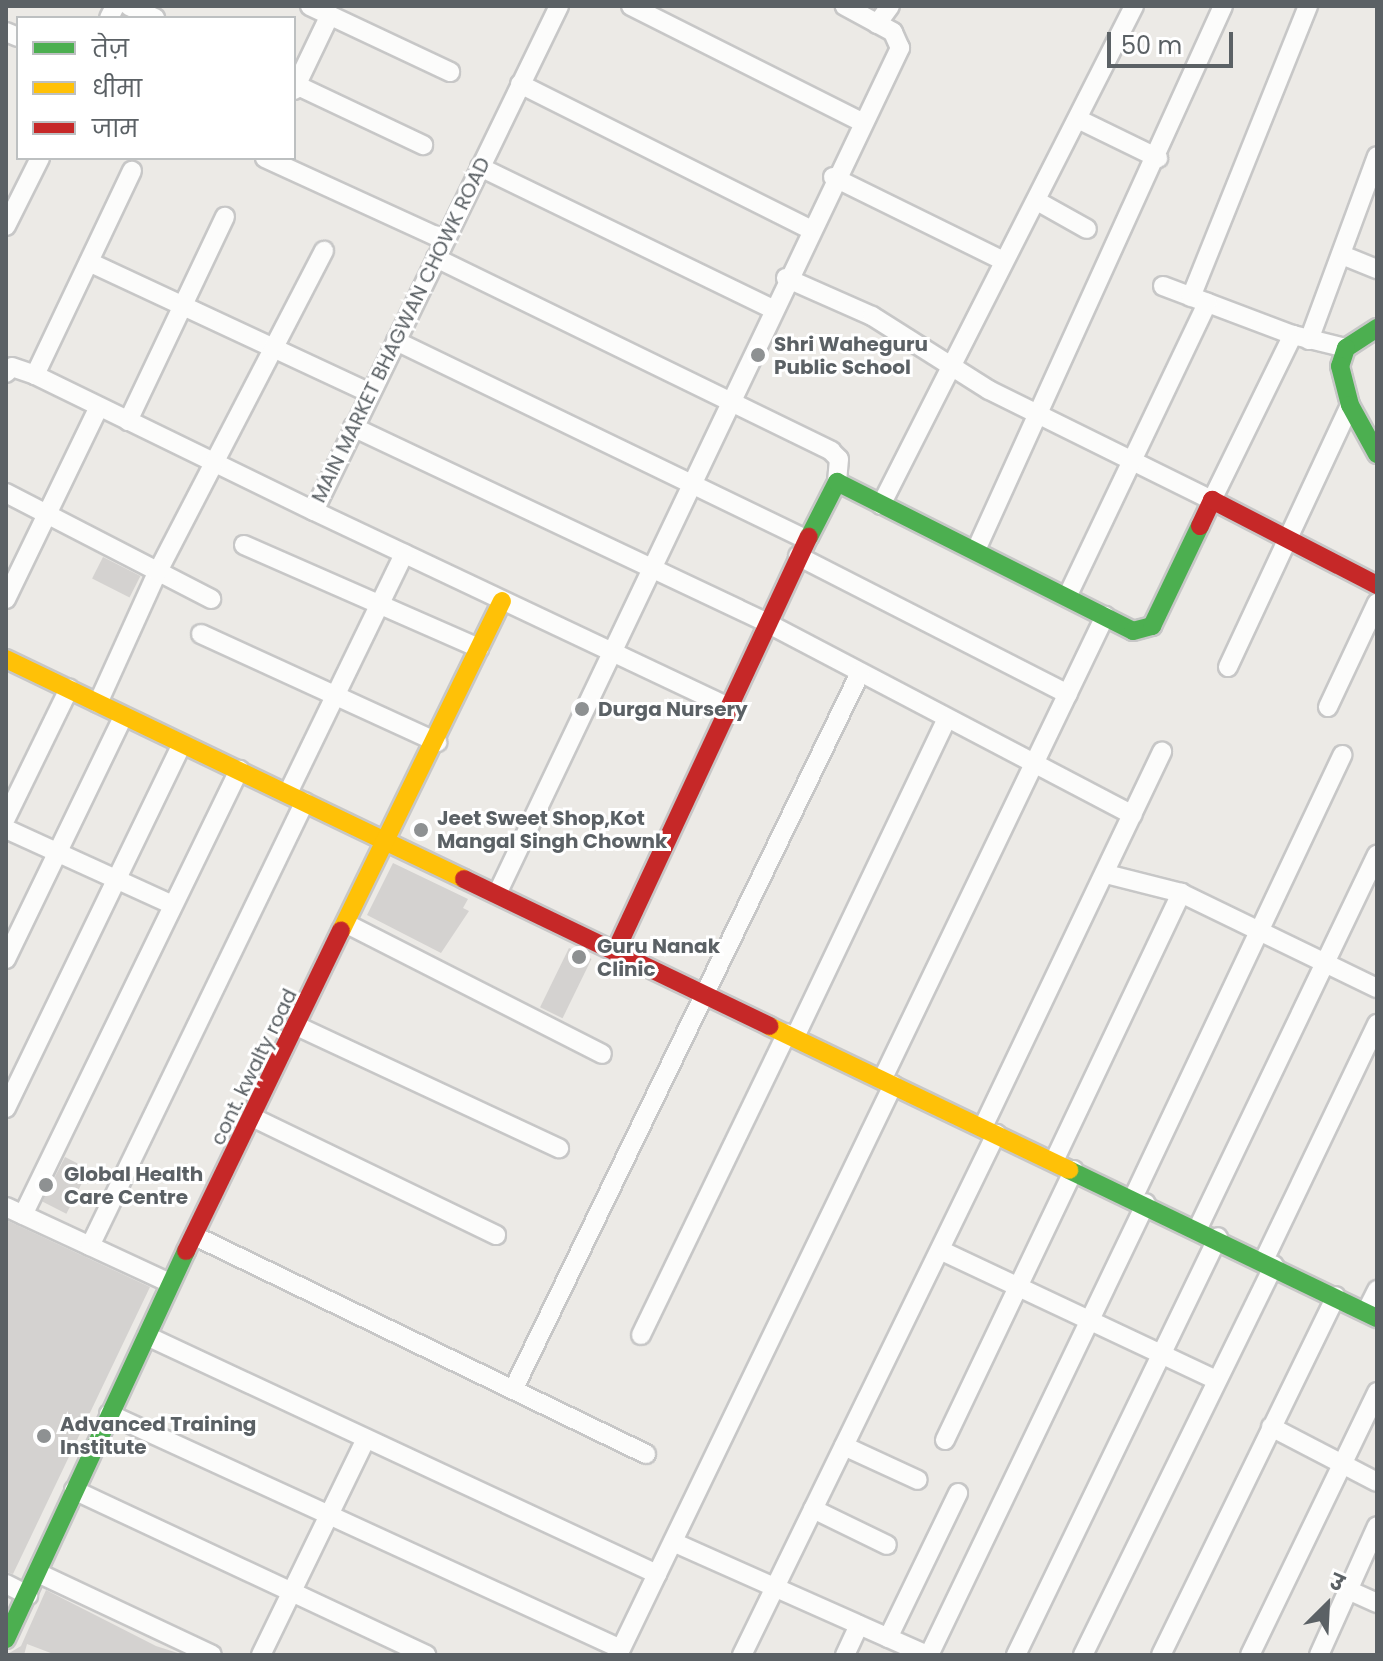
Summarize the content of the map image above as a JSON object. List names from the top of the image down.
{
  "streets": {
    "street": ["MAIN MARKET BHAGWAN CHOWK ROAD", "cont. kwalty road"]
  },
  "crossings": [
    ["MAIN MARKET BHAGWAN CHOWK ROAD", "cont. kwalty road"]
  ],
  "places": [
    "Shri Waheguru Public School",
    "Durga Nursery",
    "Jeet Sweet Shop,Kot Mangal Singh Chownk",
    "Guru Nanak Clinic",
    "Global Health Care Centre",
    "Advanced Training Institute"
  ],
  "legend": ["तेज़", "धीमा", "जाम"],
  "scale_bar": "50 m",
  "north": "top right"
}
